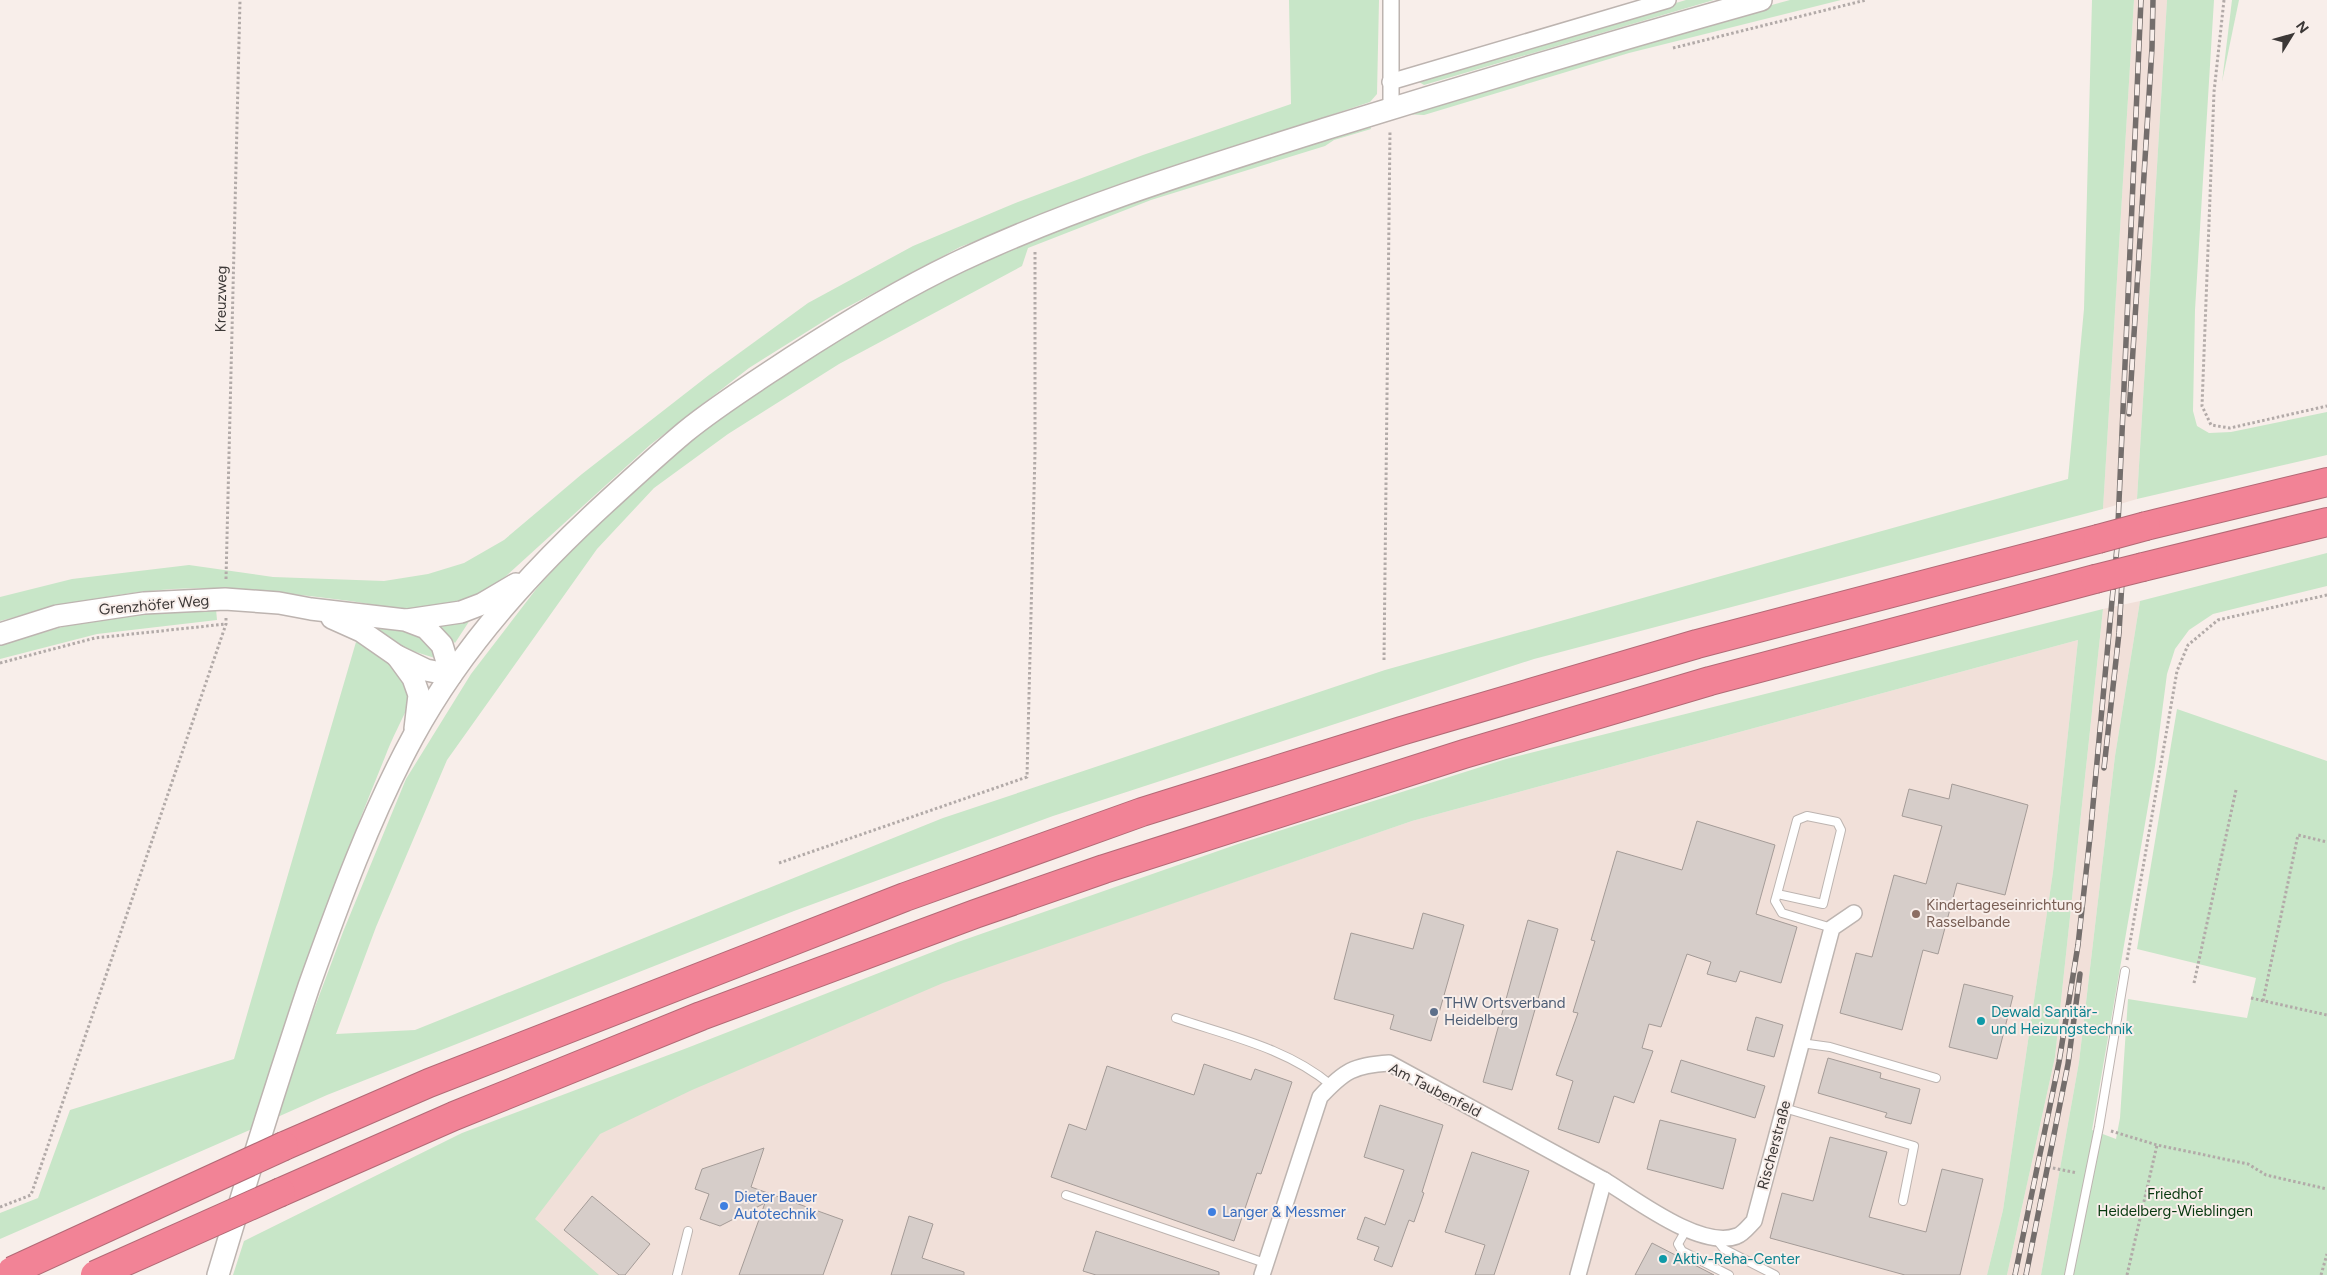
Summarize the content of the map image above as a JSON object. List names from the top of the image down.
{
  "streets": {
    "main road": ["Grenzhöfer Weg"],
    "street": ["Am Taubenfeld", "Rischerstraße"],
    "path": ["Kreuzweg"]
  },
  "crossings": [
    ["Kreuzweg", "Grenzhöfer Weg"]
  ],
  "parks": ["Friedhof Heidelberg-Wieblingen"],
  "places": [
    "Kindertageseinrichtung Rasselbande",
    "THW Ortsverband Heidelberg",
    "Dewald Sanitär- und Heizungstechnik",
    "Dieter Bauer Autotechnik",
    "Langer & Messmer",
    "Aktiv-Reha-Center"
  ],
  "north": "top right"
}
